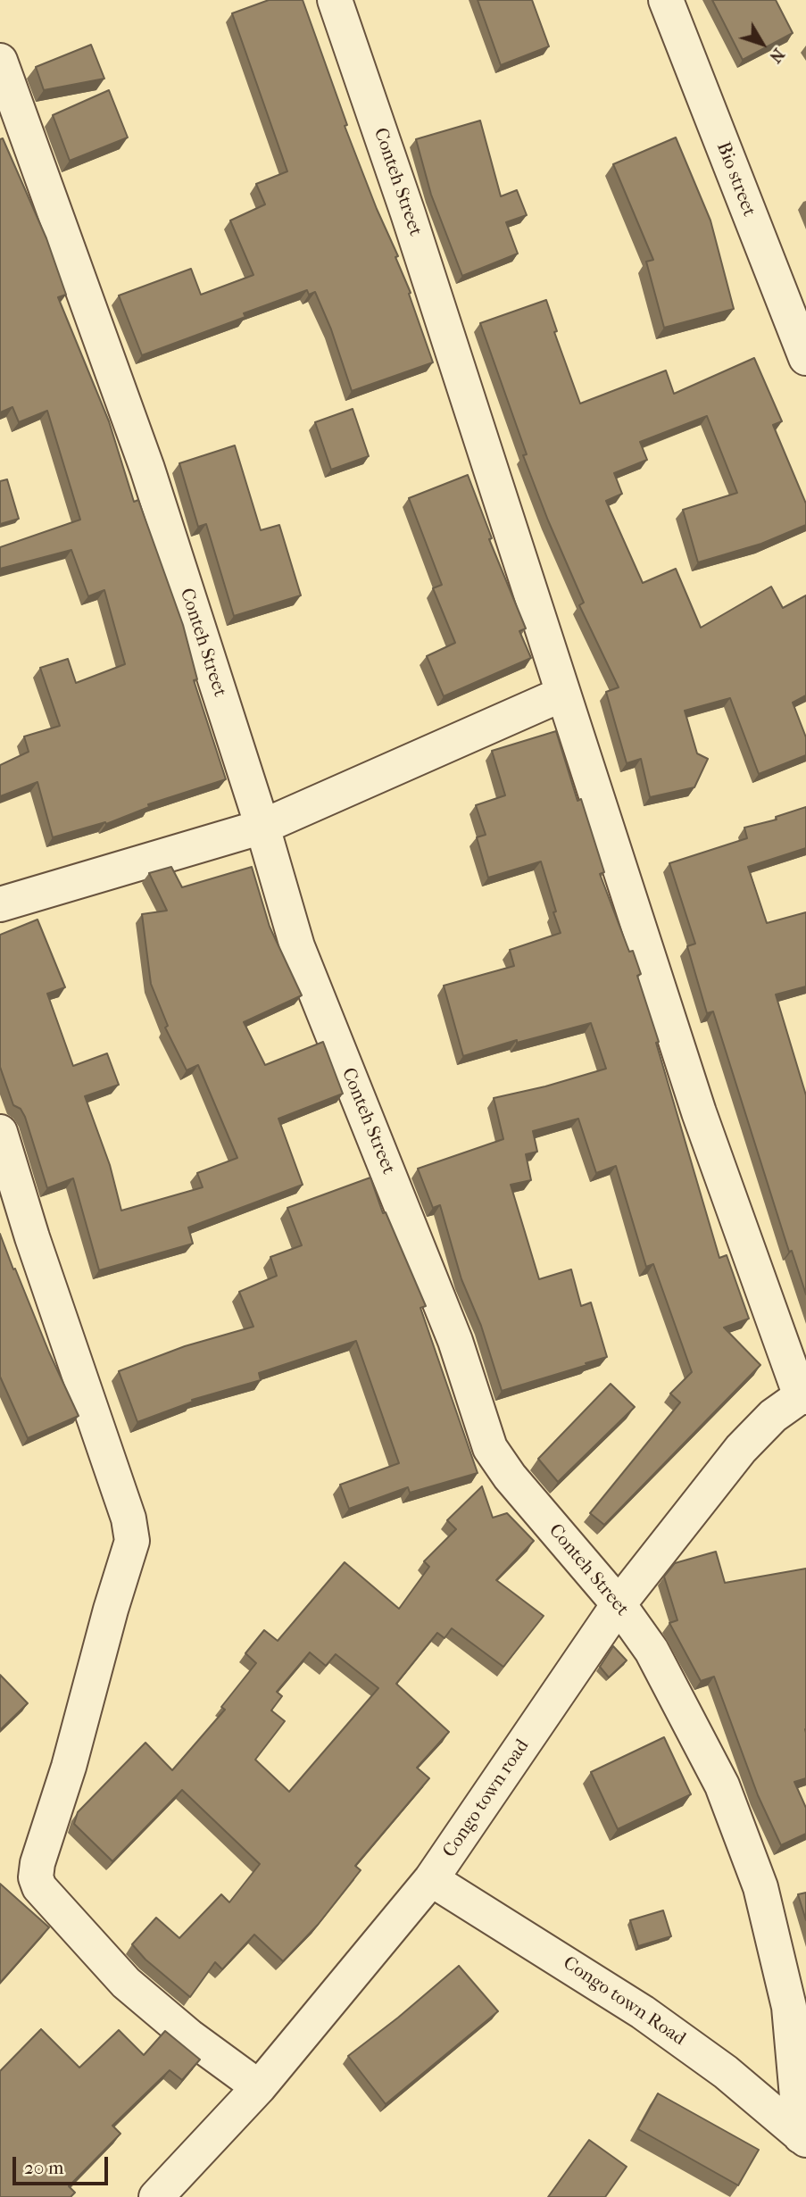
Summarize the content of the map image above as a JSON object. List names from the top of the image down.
{
  "streets": {
    "street": [
      "Bio street",
      "Conteh Street",
      "Congo town road",
      "Congo town Road"
    ]
  },
  "crossings": [
    ["Conteh Street", "Congo town road"],
    ["Conteh Street", "Congo town Road"],
    ["Congo town road", "Congo town Road"]
  ],
  "scale_bar": "20 m",
  "north": "bottom right"
}
